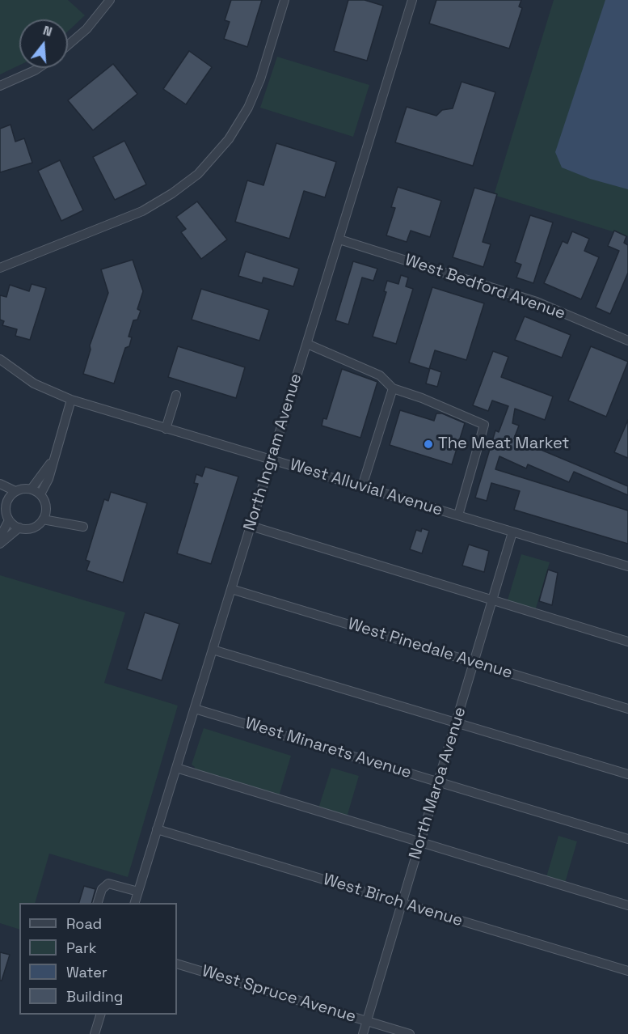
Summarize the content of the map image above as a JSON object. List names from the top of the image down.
{
  "streets": {
    "street": [
      "West Bedford Avenue",
      "North Ingram Avenue",
      "West Alluvial Avenue",
      "West Pinedale Avenue",
      "West Minarets Avenue",
      "North Maroa Avenue",
      "West Birch Avenue",
      "West Spruce Avenue"
    ]
  },
  "crossings": [
    ["West Bedford Avenue", "North Ingram Avenue"],
    ["North Ingram Avenue", "West Alluvial Avenue"],
    ["North Ingram Avenue", "West Pinedale Avenue"],
    ["North Ingram Avenue", "West Minarets Avenue"],
    ["North Ingram Avenue", "West Birch Avenue"],
    ["West Alluvial Avenue", "North Maroa Avenue"],
    ["West Pinedale Avenue", "North Maroa Avenue"],
    ["West Minarets Avenue", "North Maroa Avenue"],
    ["North Maroa Avenue", "West Birch Avenue"],
    ["North Maroa Avenue", "West Spruce Avenue"]
  ],
  "places": ["The Meat Market"],
  "legend": [
    "Road",
    "Park",
    "Water",
    "Building"
  ],
  "north": "top"
}
